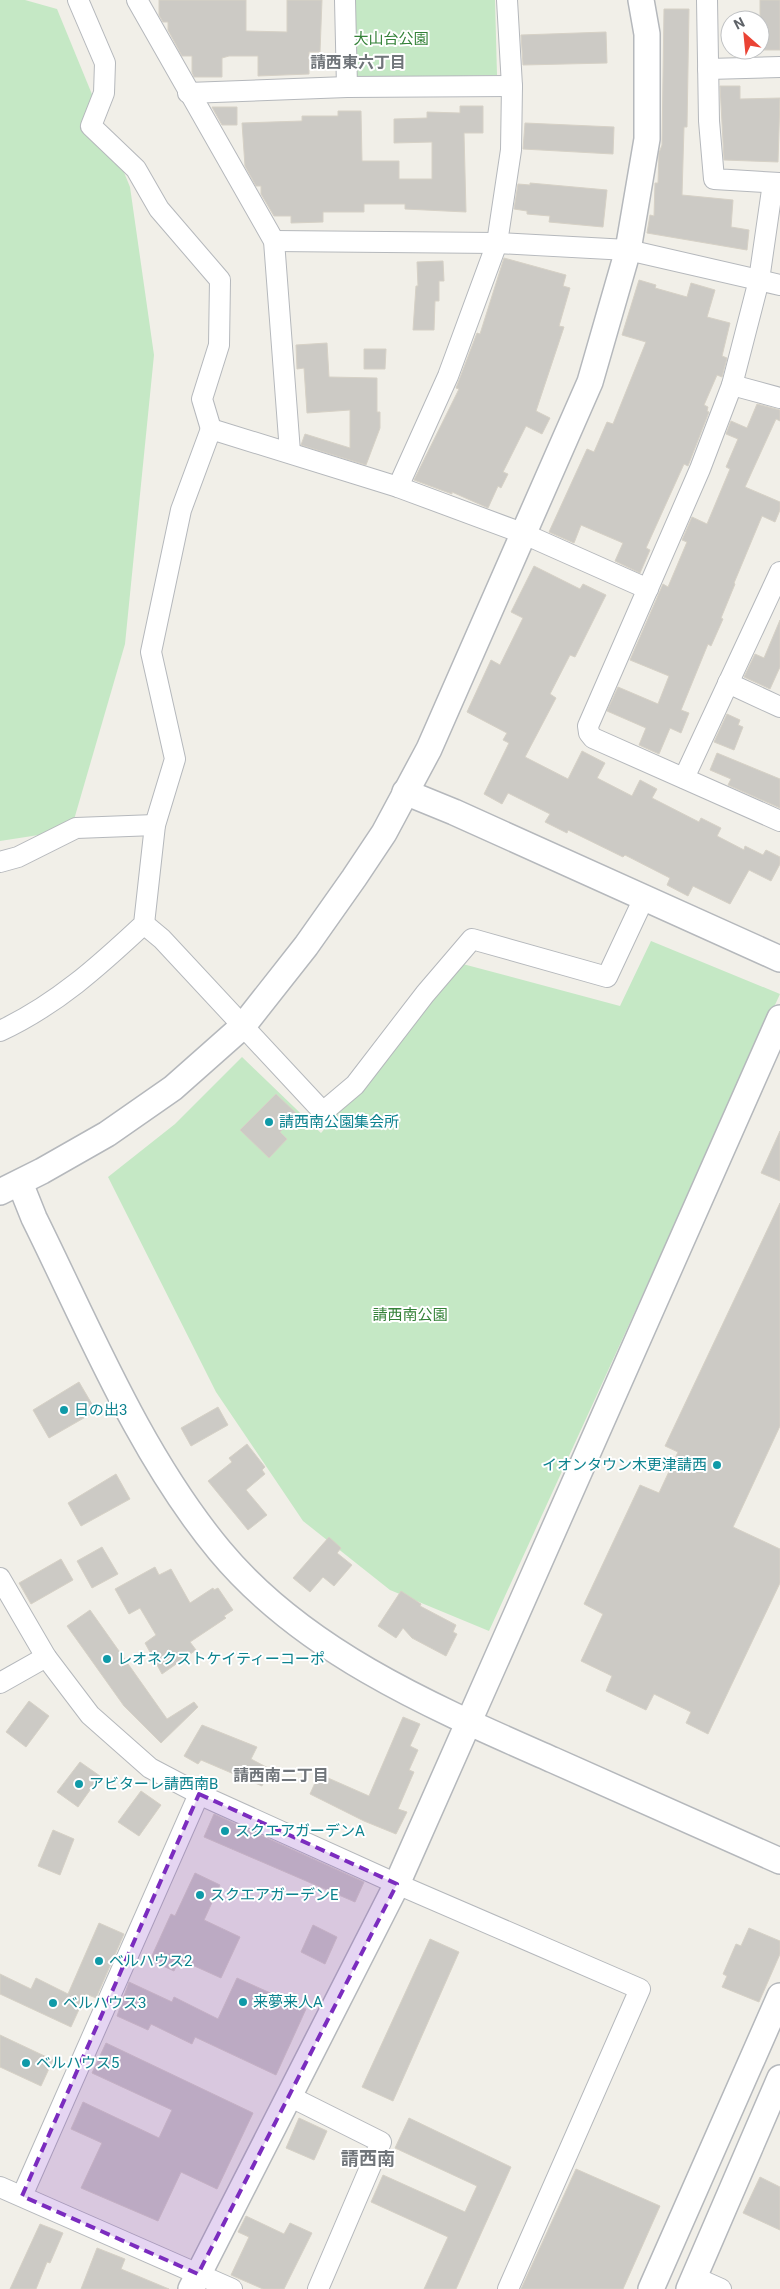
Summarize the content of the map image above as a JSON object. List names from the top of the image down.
{
  "districts": ["請西東六丁目", "請西南二丁目", "請西南"],
  "parks": ["大山台公園", "請西南公園"],
  "places": [
    "請西南公園集会所",
    "日の出3",
    "イオンタウン木更津請西",
    "レオネクストケイティーコーポ",
    "アビターレ請西南B",
    "スクエアガーデンA",
    "スクエアガーデンE",
    "ベルハウス2",
    "来夢来人A",
    "ベルハウス3",
    "ベルハウス5"
  ],
  "north": "top left"
}
